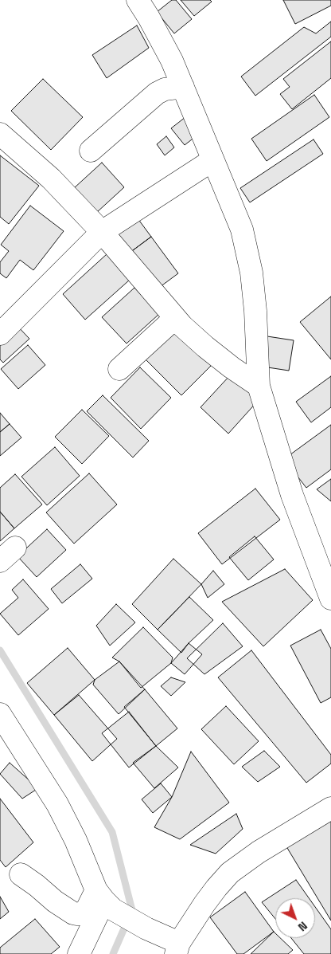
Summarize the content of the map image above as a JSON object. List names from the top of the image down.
{
  "north": "bottom right"
}
